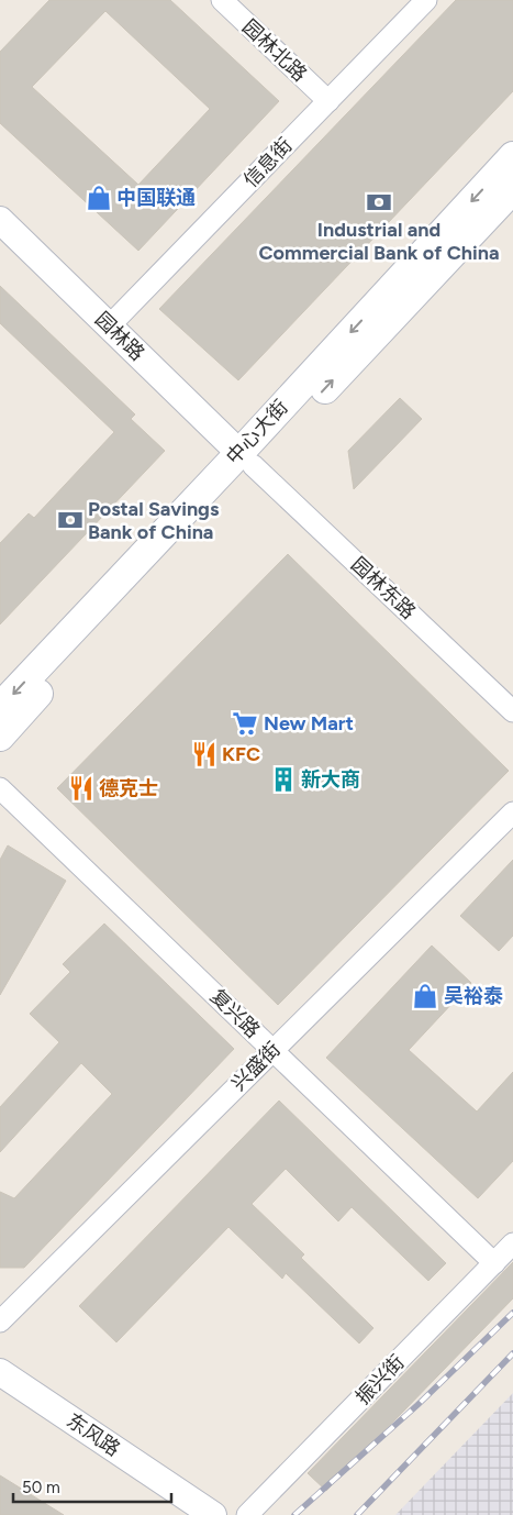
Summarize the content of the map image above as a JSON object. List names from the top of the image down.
{
  "streets": {
    "main road": ["中心大街"],
    "street": [
      "园林北路",
      "信息街",
      "园林路",
      "园林东路",
      "复兴路",
      "兴盛街",
      "振兴街",
      "东风路"
    ]
  },
  "crossings": [
    ["园林北路", "信息街"],
    ["信息街", "园林路"],
    ["园林路", "中心大街"],
    ["园林路", "园林东路"],
    ["中心大街", "园林东路"],
    ["复兴路", "兴盛街"],
    ["复兴路", "振兴街"]
  ],
  "places": {
    "shop": ["中国联通", "吴裕泰"],
    "bank": ["Industrial and Commercial Bank of China", "Postal Savings Bank of China"],
    "supermarket": ["New Mart"],
    "restaurant": ["KFC", "德克士"],
    "building": ["新大商"]
  },
  "scale_bar": "50 m"
}
